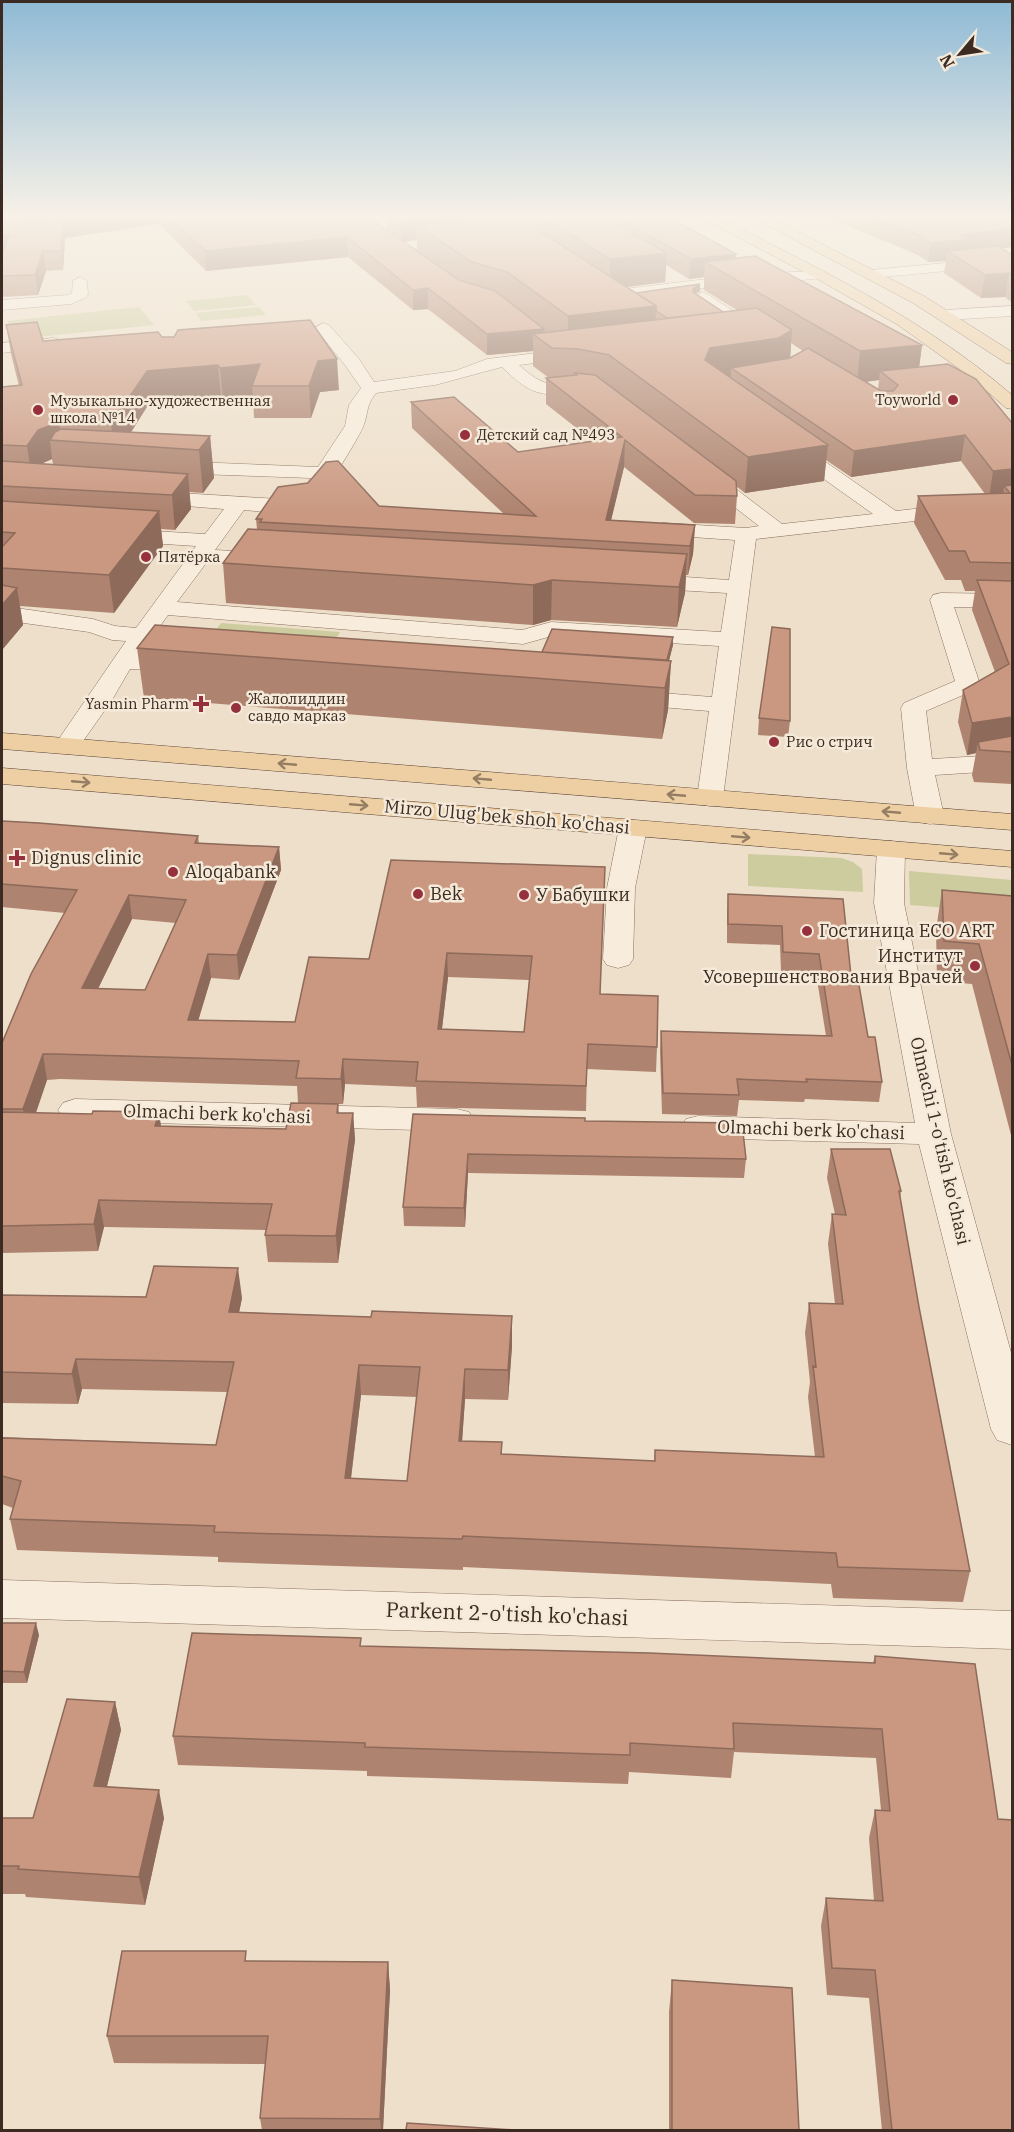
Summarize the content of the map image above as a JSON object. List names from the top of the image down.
{
  "streets": {
    "main road": ["Mirzo Ulug'bek shoh ko'chasi"],
    "street": ["Olmachi berk ko'chasi", "Olmachi 1-o'tish ko'chasi", "Parkent 2-o'tish ko'chasi"]
  },
  "crossings": [
    ["Mirzo Ulug'bek shoh ko'chasi", "Olmachi 1-o'tish ko'chasi"],
    ["Olmachi berk ko'chasi", "Olmachi 1-o'tish ko'chasi"]
  ],
  "places": {
    "other": [
      "Toyworld",
      "Музыкально-художественная школа №14",
      "Детский сад №493",
      "Пятёрка",
      "Жалолиддин савдо марказ",
      "Рис о стрич",
      "Aloqabank",
      "Bek",
      "У Бабушки",
      "Гостиница ECO ART",
      "Институт Усовершенствования Врачей"
    ],
    "health": ["Yasmin Pharm", "Dignus clinic"]
  },
  "north": "bottom left"
}
